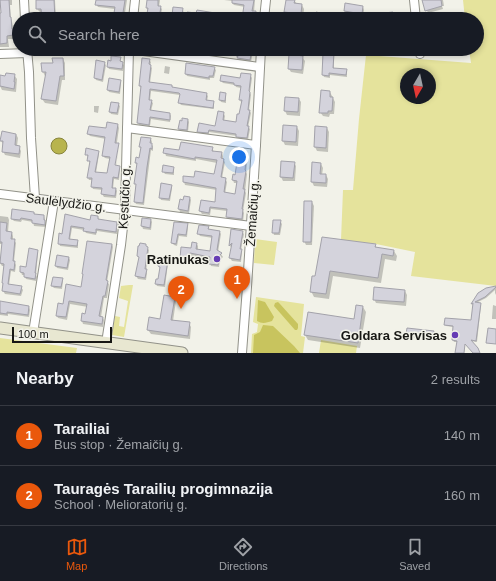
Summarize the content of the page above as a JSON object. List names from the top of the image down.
{
  "streets": {
    "street": ["Kęstučio g.", "Saulėlydžio g.", "Žemaičių g."]
  },
  "crossings": [
    ["Kęstučio g.", "Saulėlydžio g."],
    ["Saulėlydžio g.", "Žemaičių g."]
  ],
  "places": ["Ratinukas", "Goldara Servisas"],
  "scale_bar": "100 m",
  "north": "bottom",
  "page": {
    "search": "Search here",
    "pins": ["1", "2"],
    "scale": "100 m",
    "heading": ["Nearby", "2 results"],
    "list": [
      {
        "mark": "1",
        "name": "Tarailiai",
        "note": "Bus stop · Žemaičių g.",
        "value": "140 m"
      },
      {
        "mark": "2",
        "name": "Tauragės Tarailių progimnazija",
        "note": "School · Melioratorių g.",
        "value": "160 m"
      }
    ],
    "nav": ["Map", "Directions", "Saved"]
  }
}
